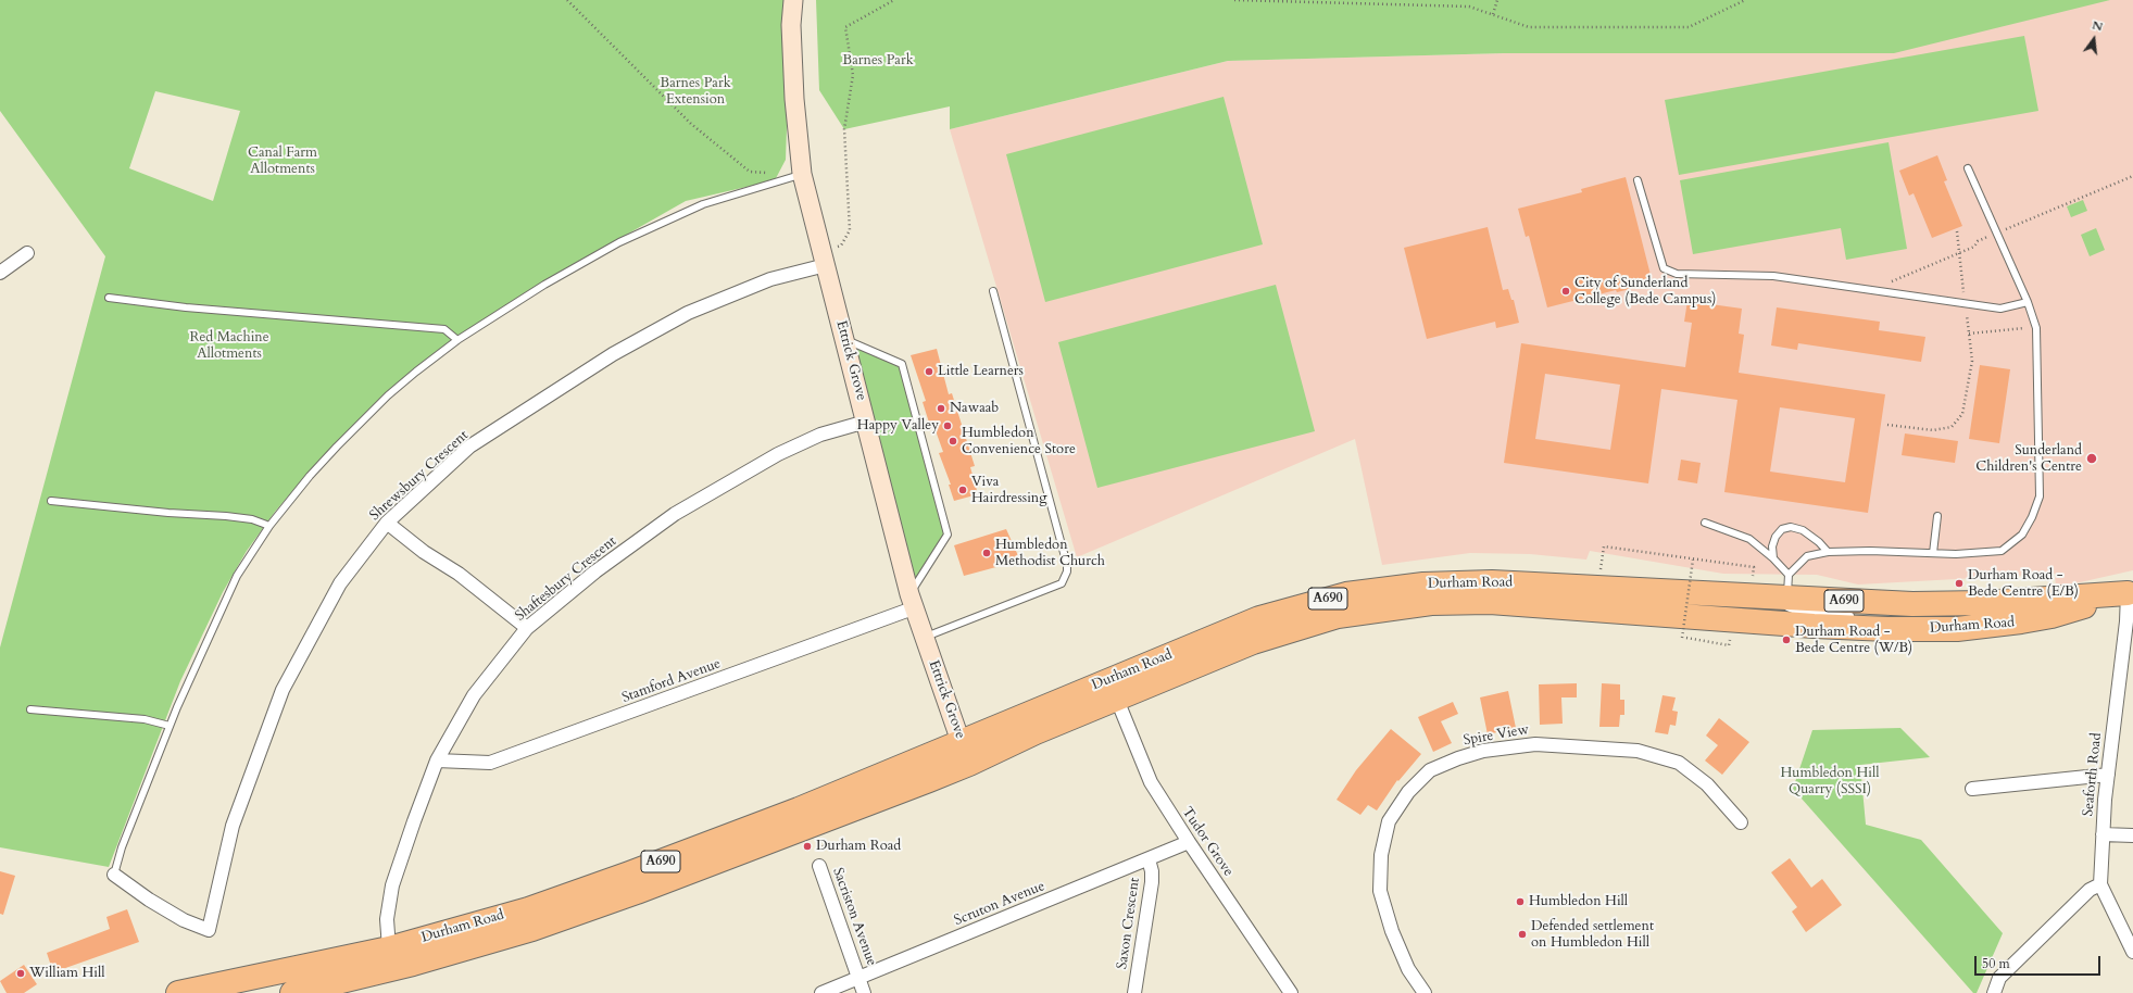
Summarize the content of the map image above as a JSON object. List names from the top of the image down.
{
  "streets": {
    "highway": ["Durham Road", "A690"],
    "street": [
      "Ettrick Grove",
      "Shrewsbury Crescent",
      "Shaftesbury Crescent",
      "Stamford Avenue",
      "Spire View",
      "Seaforth Road",
      "Tudor Grove",
      "Scruton Avenue",
      "Sacriston Avenue",
      "Saxon Crescent"
    ]
  },
  "crossings": [
    ["Ettrick Grove", "Shrewsbury Crescent"],
    ["Ettrick Grove", "Shaftesbury Crescent"],
    ["Ettrick Grove", "Durham Road"],
    ["Ettrick Grove", "Stamford Avenue"],
    ["Shaftesbury Crescent", "Durham Road"],
    ["Shaftesbury Crescent", "Stamford Avenue"],
    ["Durham Road", "Seaforth Road"],
    ["Durham Road", "Tudor Grove"],
    ["Tudor Grove", "Scruton Avenue"],
    ["Scruton Avenue", "Sacriston Avenue"],
    ["Scruton Avenue", "Saxon Crescent"]
  ],
  "parks": [
    "Barnes Park",
    "Barnes Park Extension",
    "Canal Farm Allotments",
    "Red Machine Allotments",
    "Humbledon Hill Quarry (SSSI)"
  ],
  "places": [
    "City of Sunderland College (Bede Campus)",
    "Little Learners",
    "Nawaab",
    "Happy Valley",
    "Humbledon Convenience Store",
    "Sunderland Children's Centre",
    "Viva Hairdressing",
    "Humbledon Methodist Church",
    "Durham Road - Bede Centre (E/B)",
    "Durham Road - Bede Centre (W/B)",
    "Durham Road",
    "Humbledon Hill",
    "Defended settlement on Humbledon Hill",
    "William Hill"
  ],
  "scale_bar": "50 m",
  "north": "top"
}
